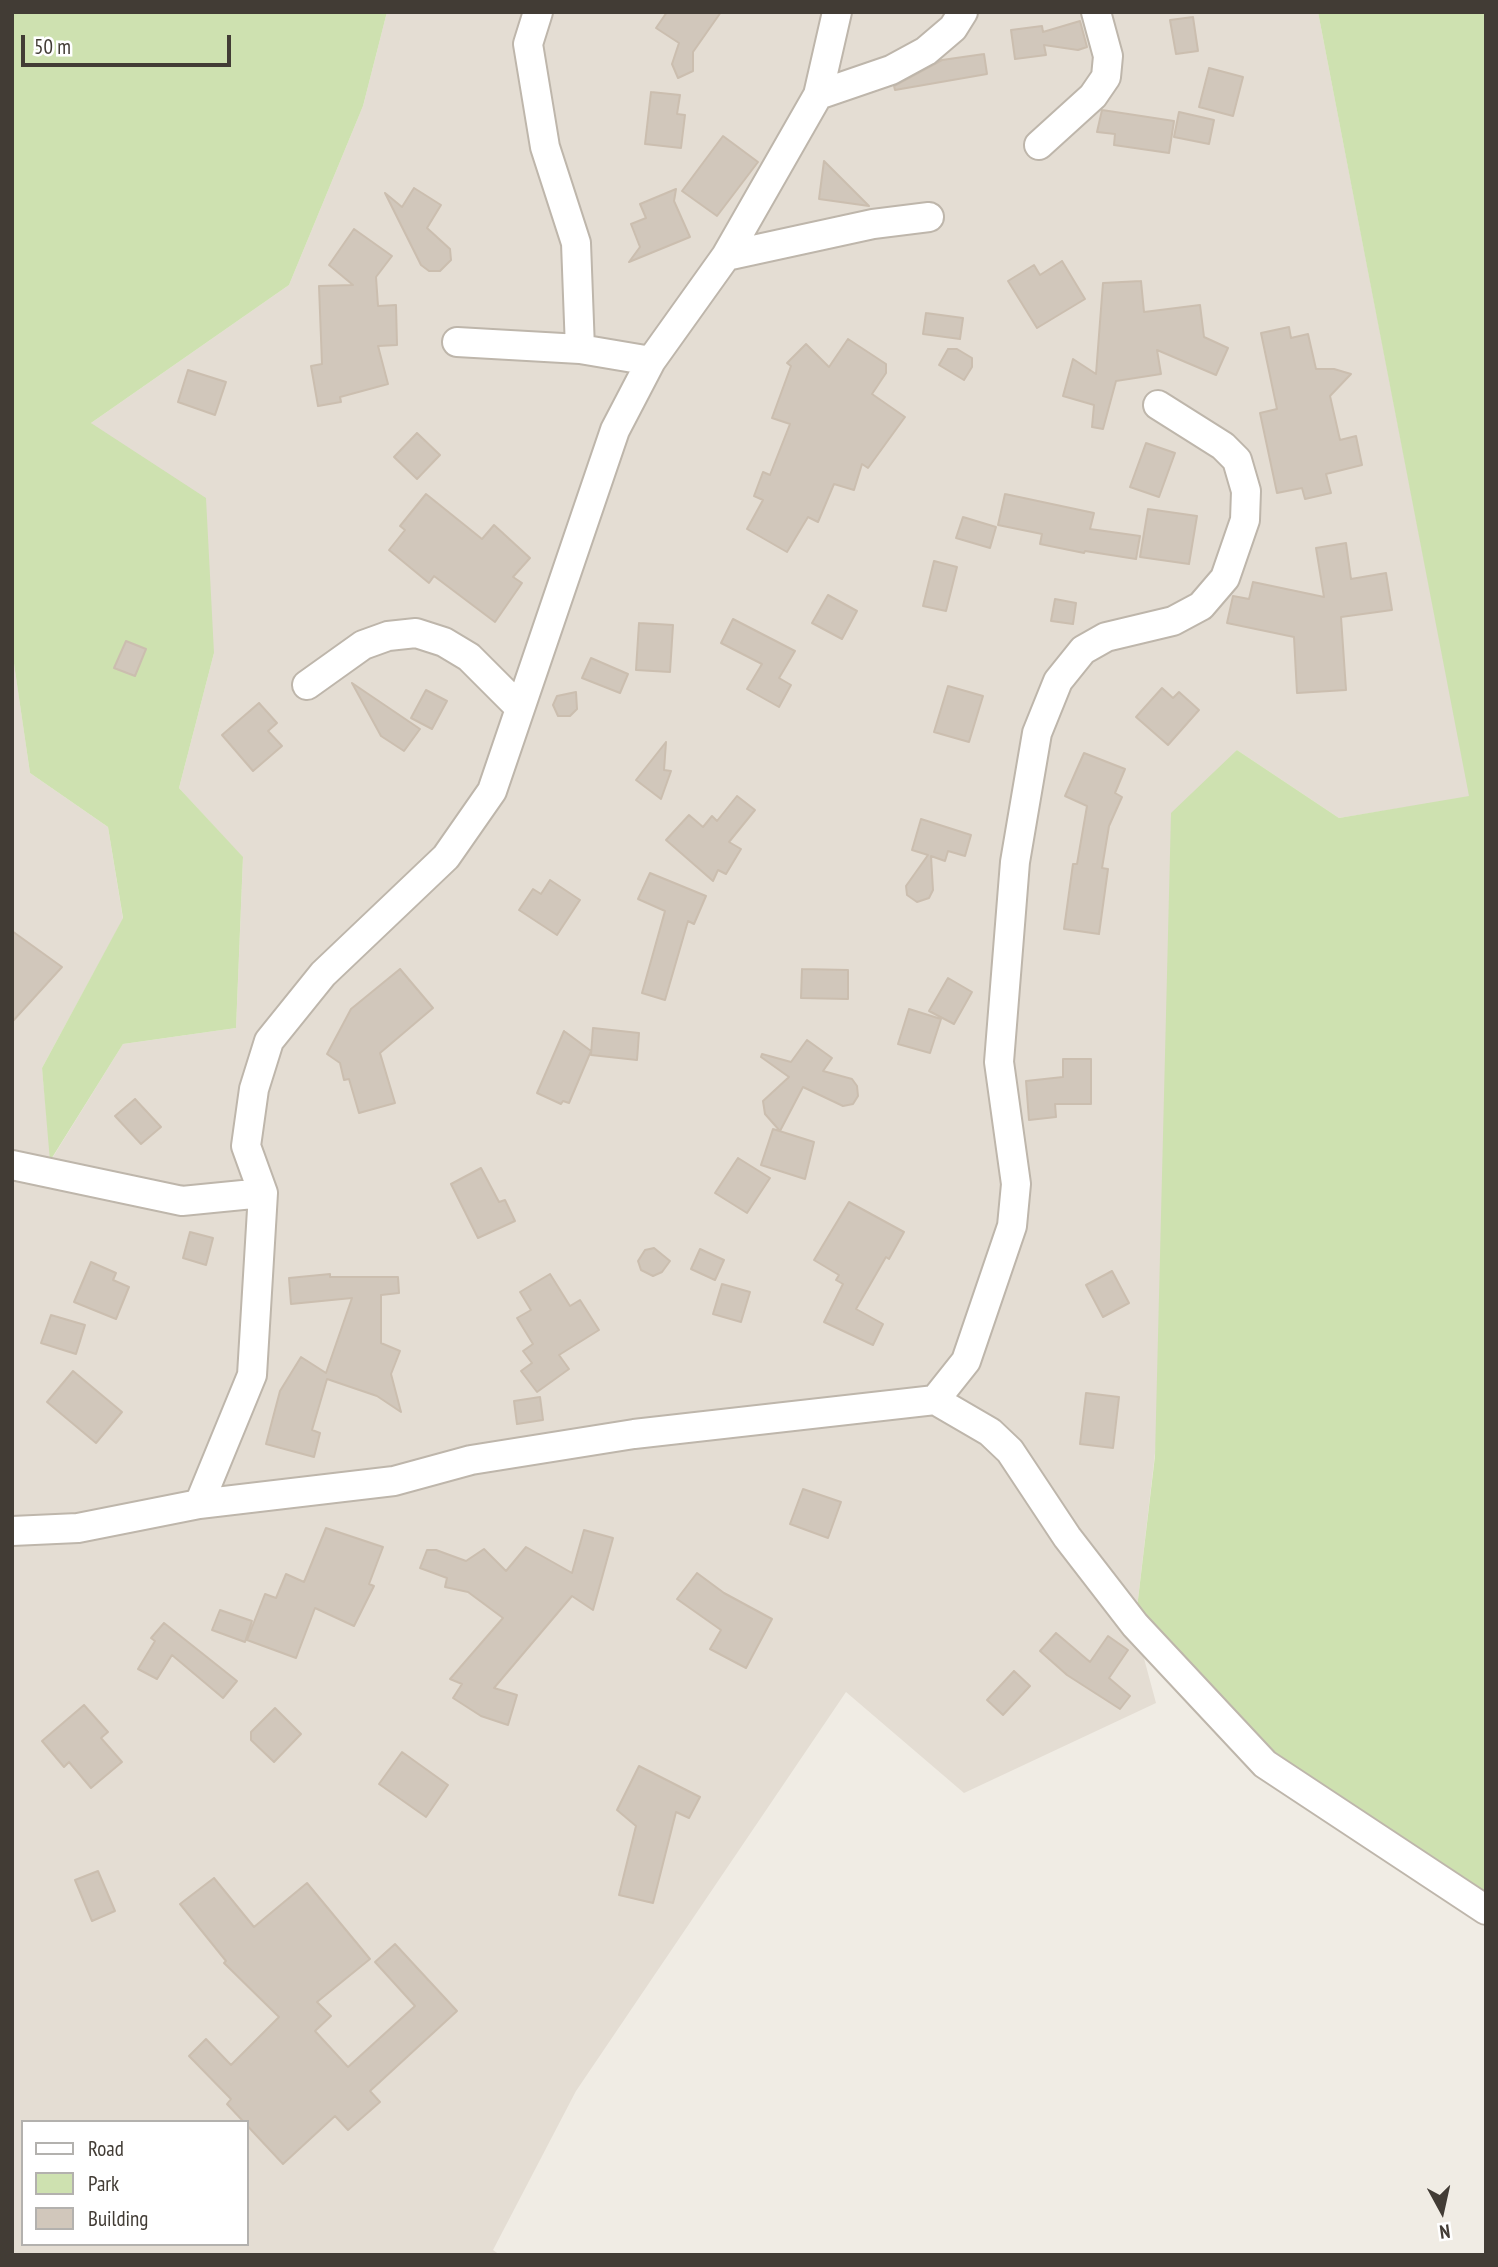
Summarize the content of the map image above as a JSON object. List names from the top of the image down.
{
  "legend": ["Road", "Park", "Building"],
  "scale_bar": "50 m",
  "north": "bottom"
}
